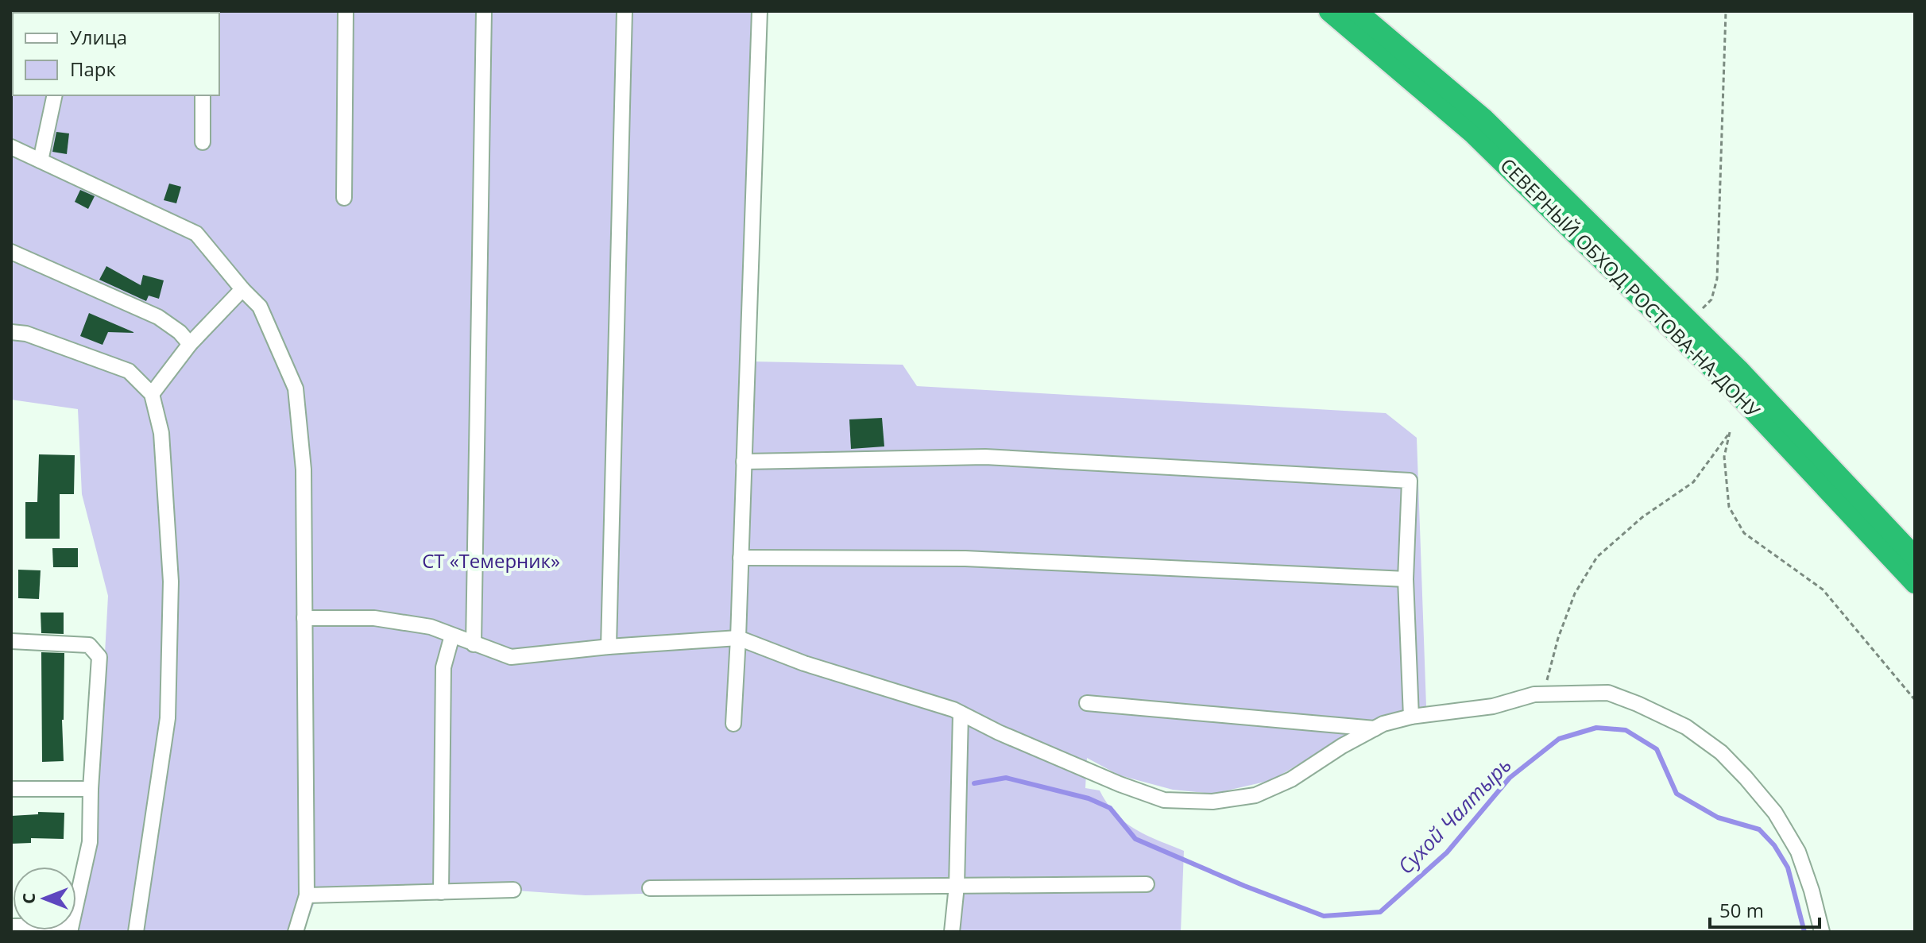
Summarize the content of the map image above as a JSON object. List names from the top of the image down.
{
  "streets": {
    "highway": ["СЕВЕРНЫЙ ОБХОД РОСТОВА-НА-ДОНУ"]
  },
  "water": ["Сухой Чалтырь"],
  "parks": ["СТ «Темерник»"],
  "legend": ["Улица", "Парк"],
  "scale_bar": "50 m",
  "north": "left"
}
